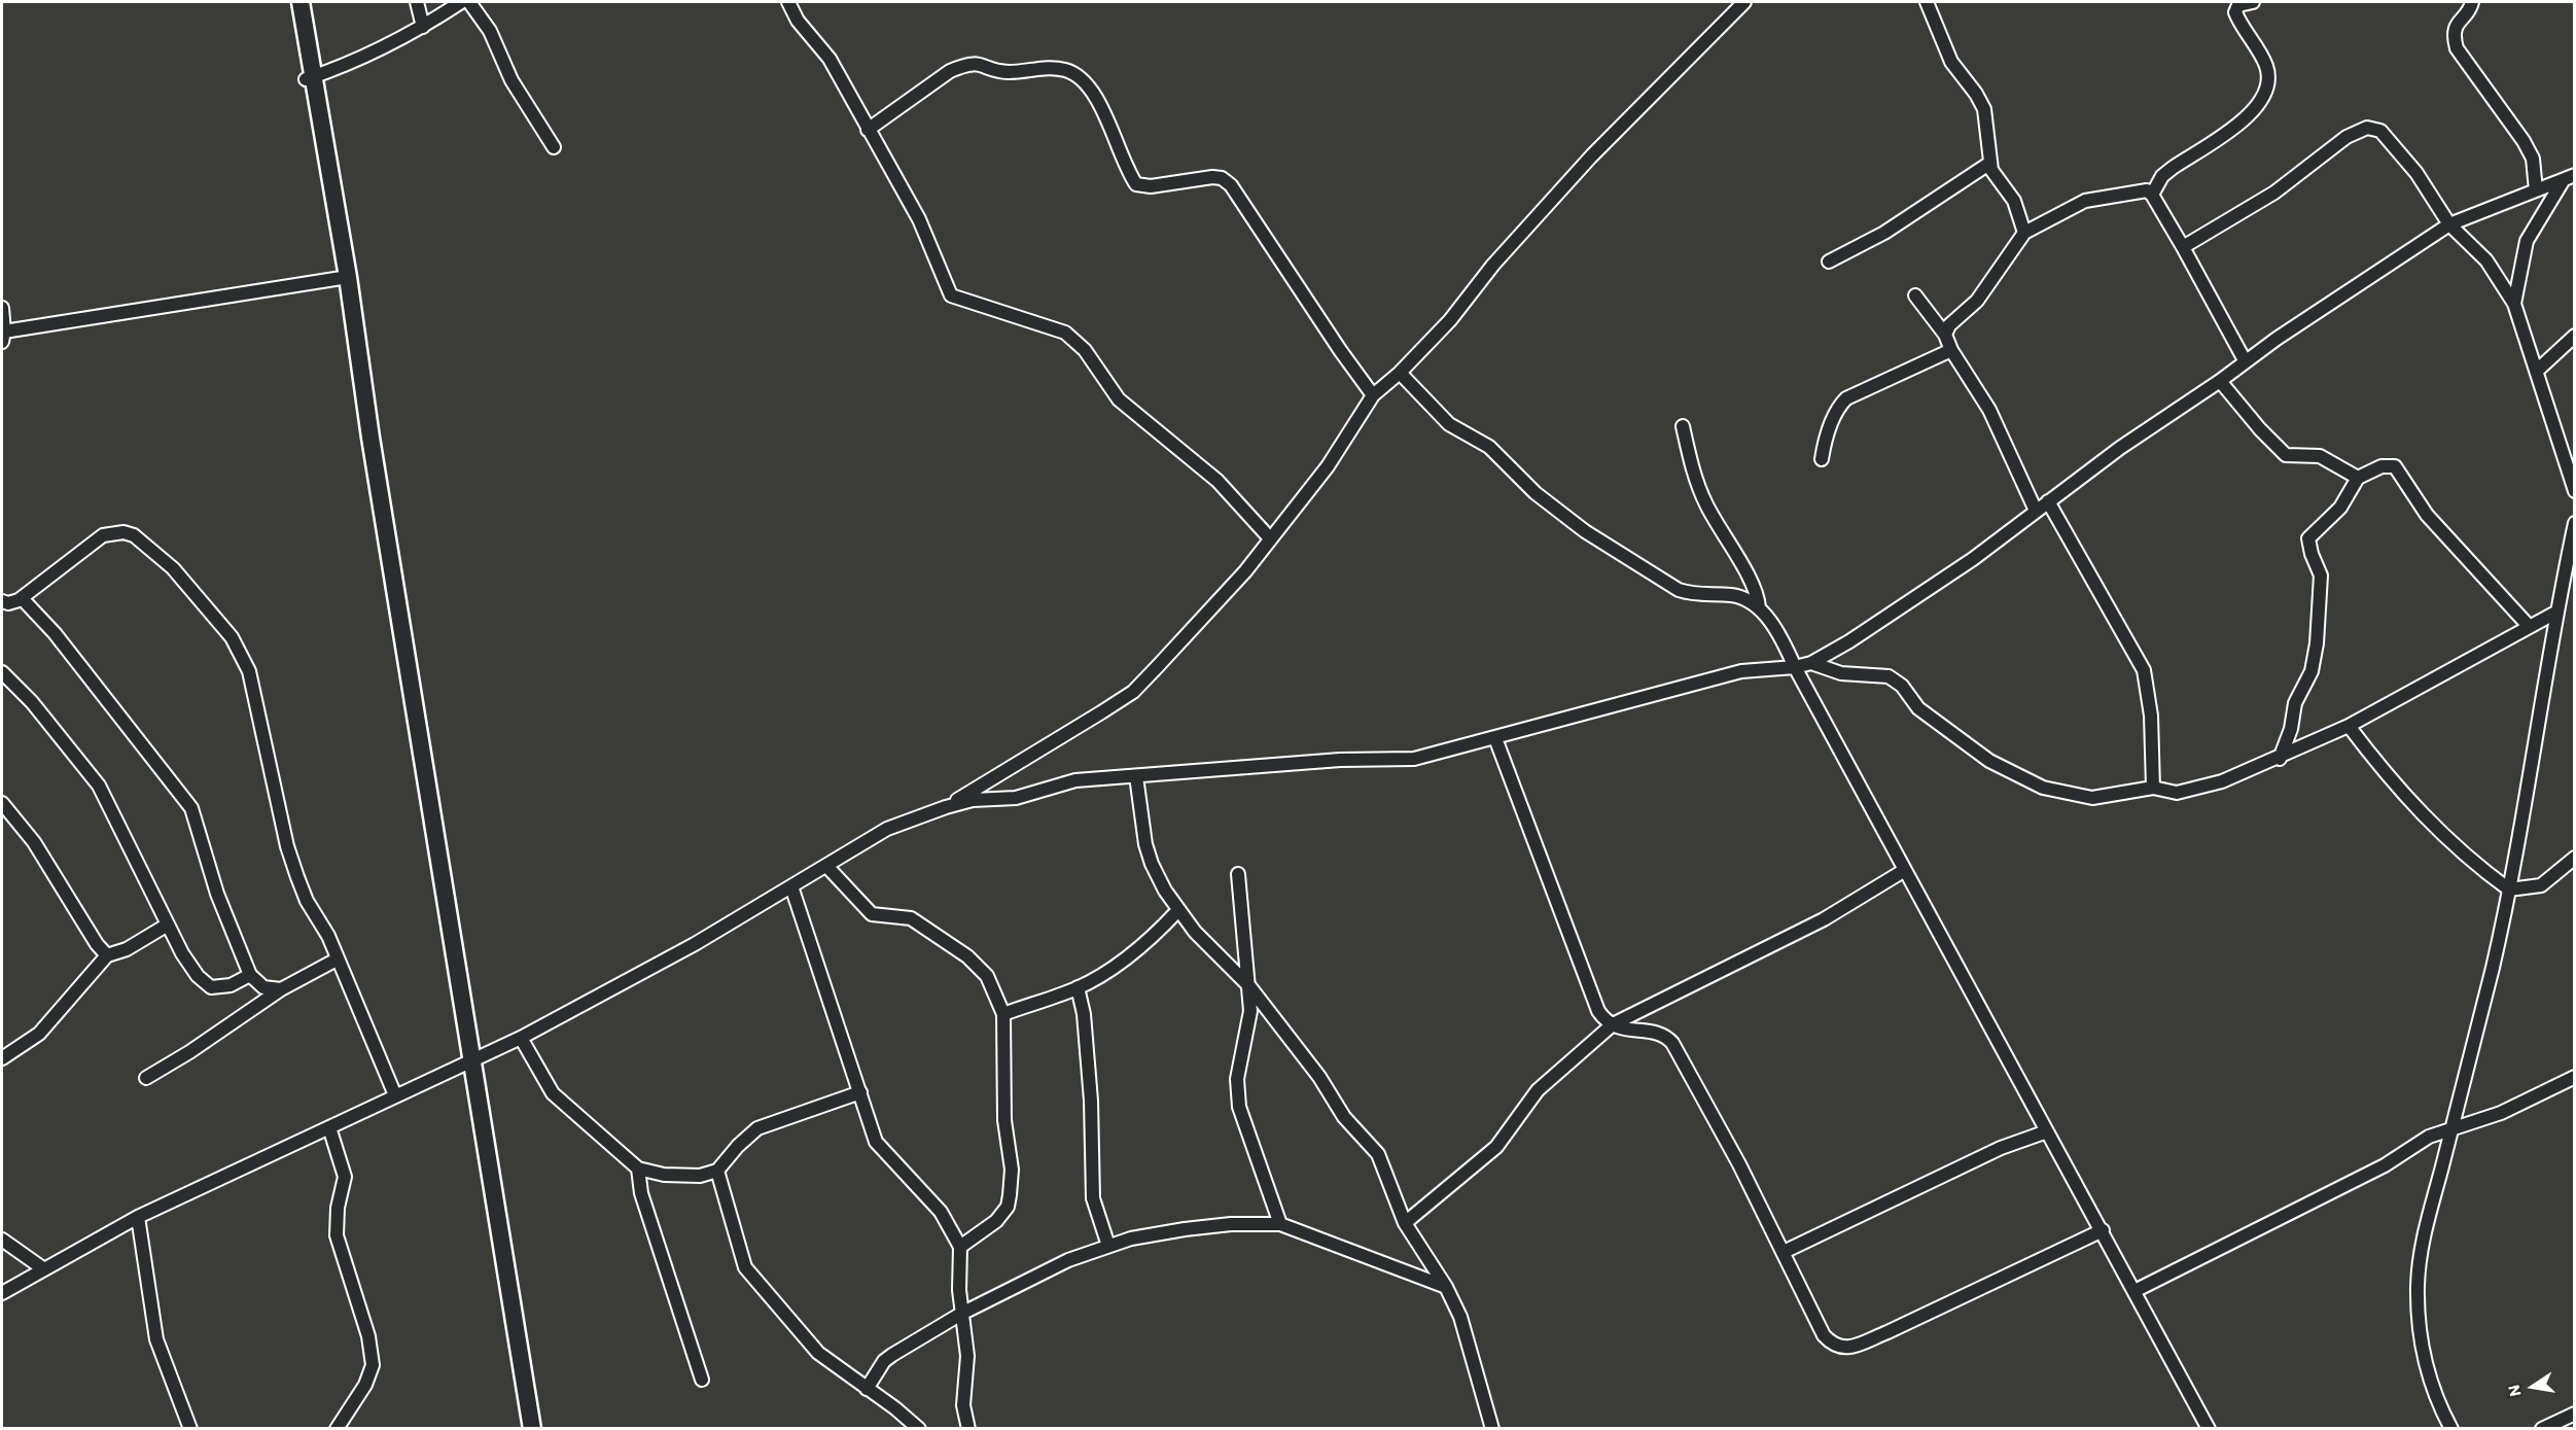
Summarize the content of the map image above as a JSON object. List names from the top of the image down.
{
  "north": "left"
}
